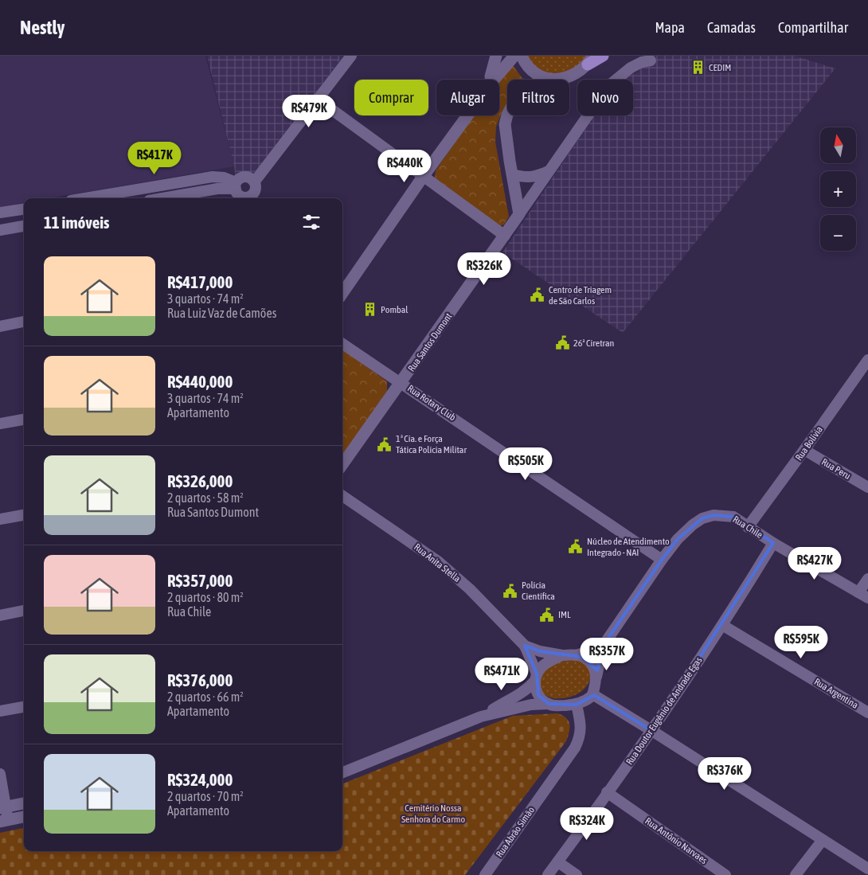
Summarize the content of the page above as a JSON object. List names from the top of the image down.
{
  "streets": {
    "street": [
      "Rua Santos Dumont",
      "Rua Rotary Club",
      "Rua Bolívia",
      "Rua Peru",
      "Rua Chile",
      "Rua Anita Stella",
      "Rua Argentina",
      "Rua Doutor Eugênio de Andrade Egas",
      "Rua Abrão Simão",
      "Rua Antônio Narvaes"
    ]
  },
  "crossings": [
    ["Rua Santos Dumont", "Rua Rotary Club"],
    ["Rua Rotary Club", "Rua Chile"],
    ["Rua Bolívia", "Rua Peru"],
    ["Rua Bolívia", "Rua Chile"],
    ["Rua Chile", "Rua Doutor Eugênio de Andrade Egas"],
    ["Rua Argentina", "Rua Doutor Eugênio de Andrade Egas"],
    ["Rua Doutor Eugênio de Andrade Egas", "Rua Antônio Narvaes"]
  ],
  "parks": ["Cemitério Nossa Senhora do Carmo"],
  "places": {
    "building": ["CEDIM", "Pombal"],
    "public building": [
      "Centro de Triagem de São Carlos",
      "26ª Ciretran",
      "1ª Cia. e Força Tática Policia Militar",
      "Núcleo de Atendimento Integrado - NAI",
      "Polícia Científica",
      "IML"
    ]
  },
  "north": "top",
  "page": {
    "header": "Nestly",
    "nav": ["Mapa", "Camadas", "Compartilhar"],
    "chip": [
      "Comprar",
      "Alugar",
      "Filtros",
      "Novo"
    ],
    "price": [
      "R$479K",
      "R$417K",
      "R$440K",
      "R$326K",
      "R$505K",
      "R$427K",
      "R$595K",
      "R$357K",
      "R$471K",
      "R$376K",
      "R$324K"
    ],
    "map_buttons": ["+", "−"],
    "heading": "11 imóveis",
    "list": [
      {
        "name": "R$417,000",
        "note": "3 quartos · 74 m² · Rua Luiz Vaz de Camões"
      },
      {
        "name": "R$440,000",
        "note": "3 quartos · 74 m² · Apartamento"
      },
      {
        "name": "R$326,000",
        "note": "2 quartos · 58 m² · Rua Santos Dumont"
      },
      {
        "name": "R$357,000",
        "note": "2 quartos · 80 m² · Rua Chile"
      },
      {
        "name": "R$376,000",
        "note": "2 quartos · 66 m² · Apartamento"
      },
      {
        "name": "R$324,000",
        "note": "2 quartos · 70 m² · Apartamento"
      }
    ]
  }
}
